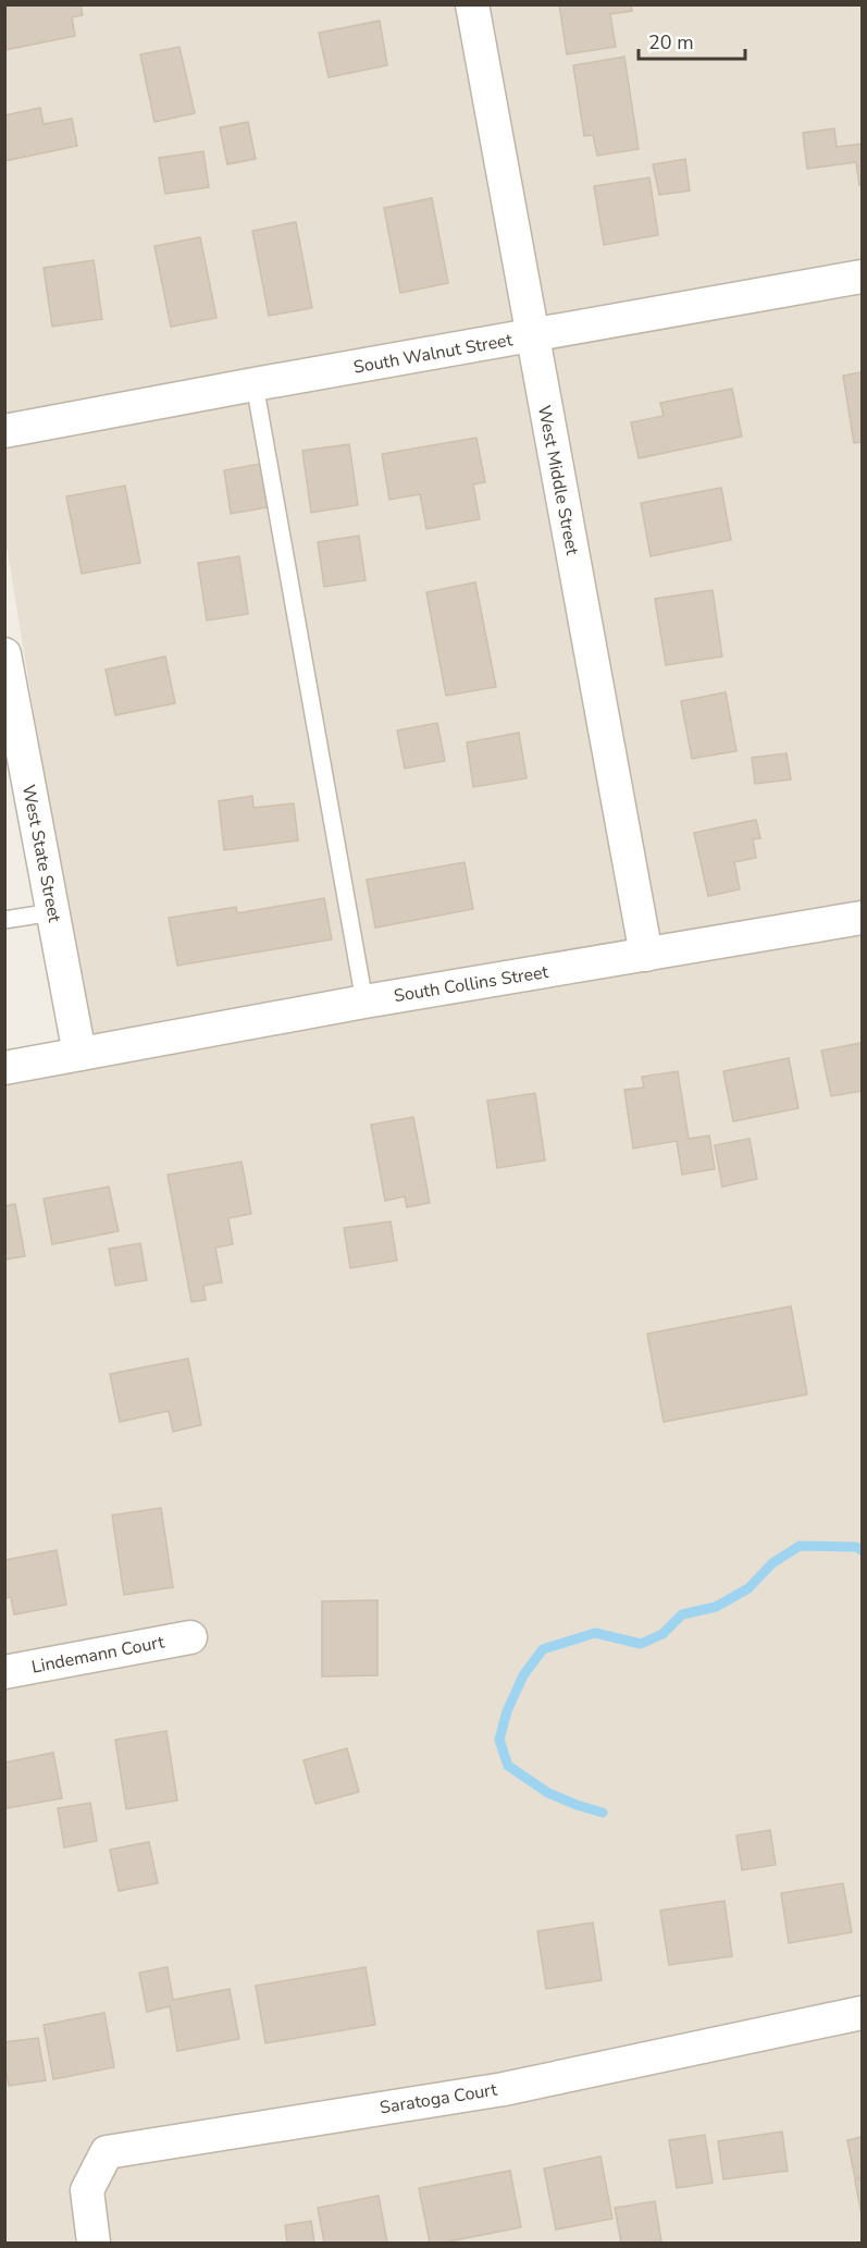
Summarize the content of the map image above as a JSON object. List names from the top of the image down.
{
  "streets": {
    "street": [
      "South Walnut Street",
      "West Middle Street",
      "West State Street",
      "South Collins Street",
      "Lindemann Court",
      "Saratoga Court"
    ]
  },
  "crossings": [
    ["South Walnut Street", "West Middle Street"],
    ["West Middle Street", "South Collins Street"],
    ["West State Street", "South Collins Street"]
  ],
  "scale_bar": "20 m"
}
